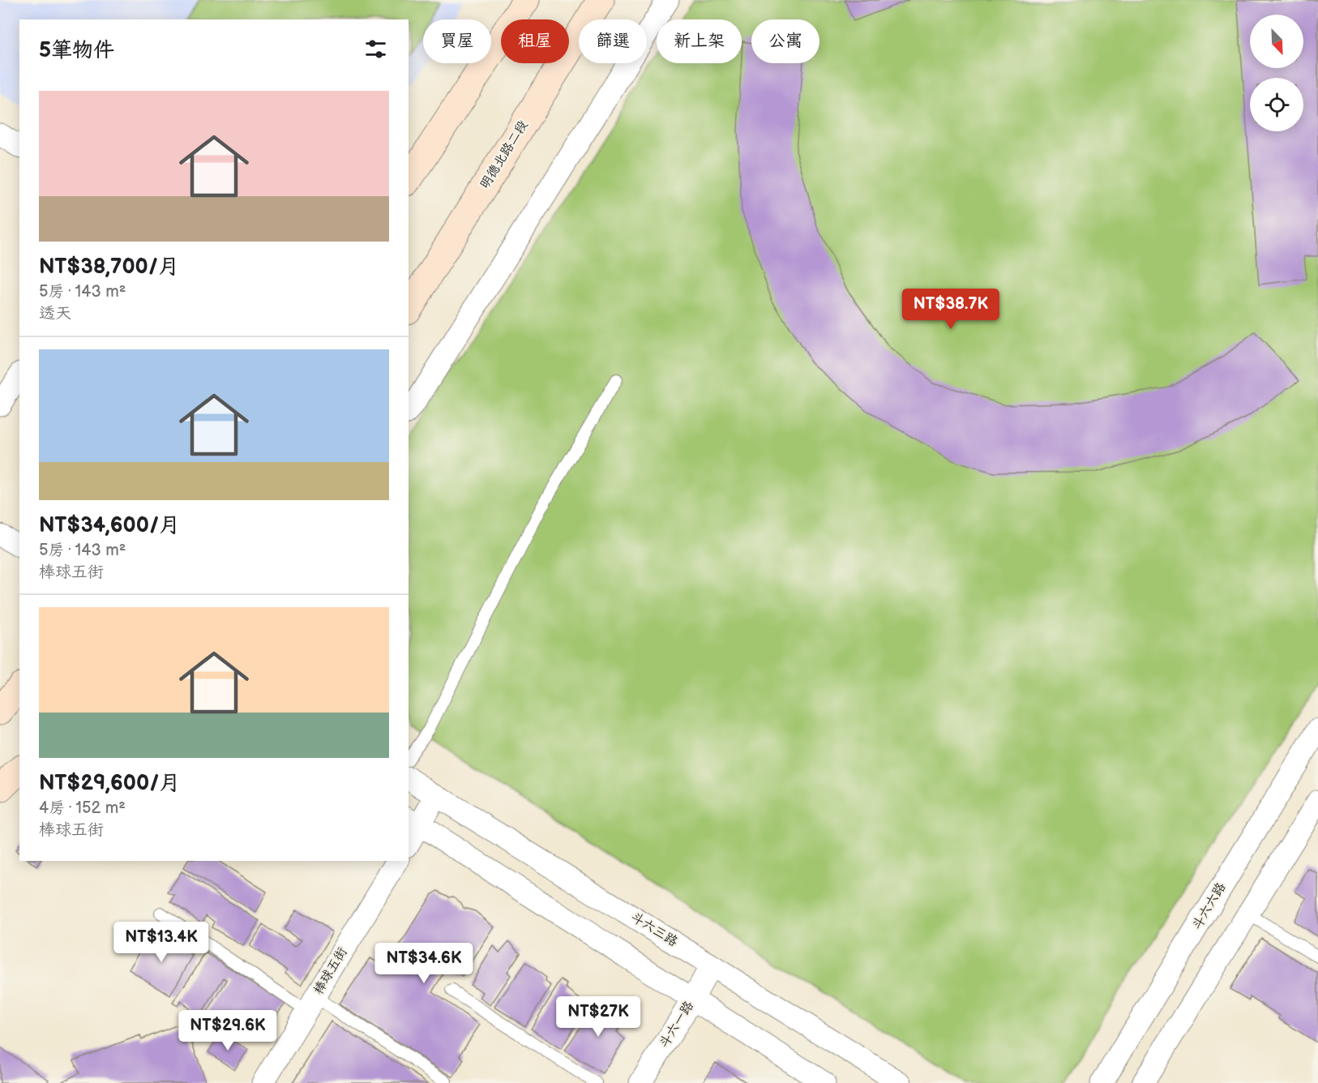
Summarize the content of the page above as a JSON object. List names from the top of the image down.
{
  "streets": {
    "main road": ["明德北路二段"],
    "street": [
      "斗六六路",
      "斗六三路",
      "棒球五街",
      "斗六一路"
    ]
  },
  "crossings": [
    ["斗六三路", "斗六一路"]
  ],
  "north": "bottom right",
  "page": {
    "chip": [
      "買屋",
      "租屋",
      "篩選",
      "新上架",
      "公寓"
    ],
    "heading": "5筆物件",
    "list": [
      {
        "name": "NT$38,700/月",
        "note": "5房 · 143 m² · 透天"
      },
      {
        "name": "NT$34,600/月",
        "note": "5房 · 143 m² · 棒球五街"
      },
      {
        "name": "NT$29,600/月",
        "note": "4房 · 152 m² · 棒球五街"
      }
    ],
    "price": [
      "NT$38.7K",
      "NT$13.4K",
      "NT$34.6K",
      "NT$27K",
      "NT$29.6K"
    ]
  }
}
